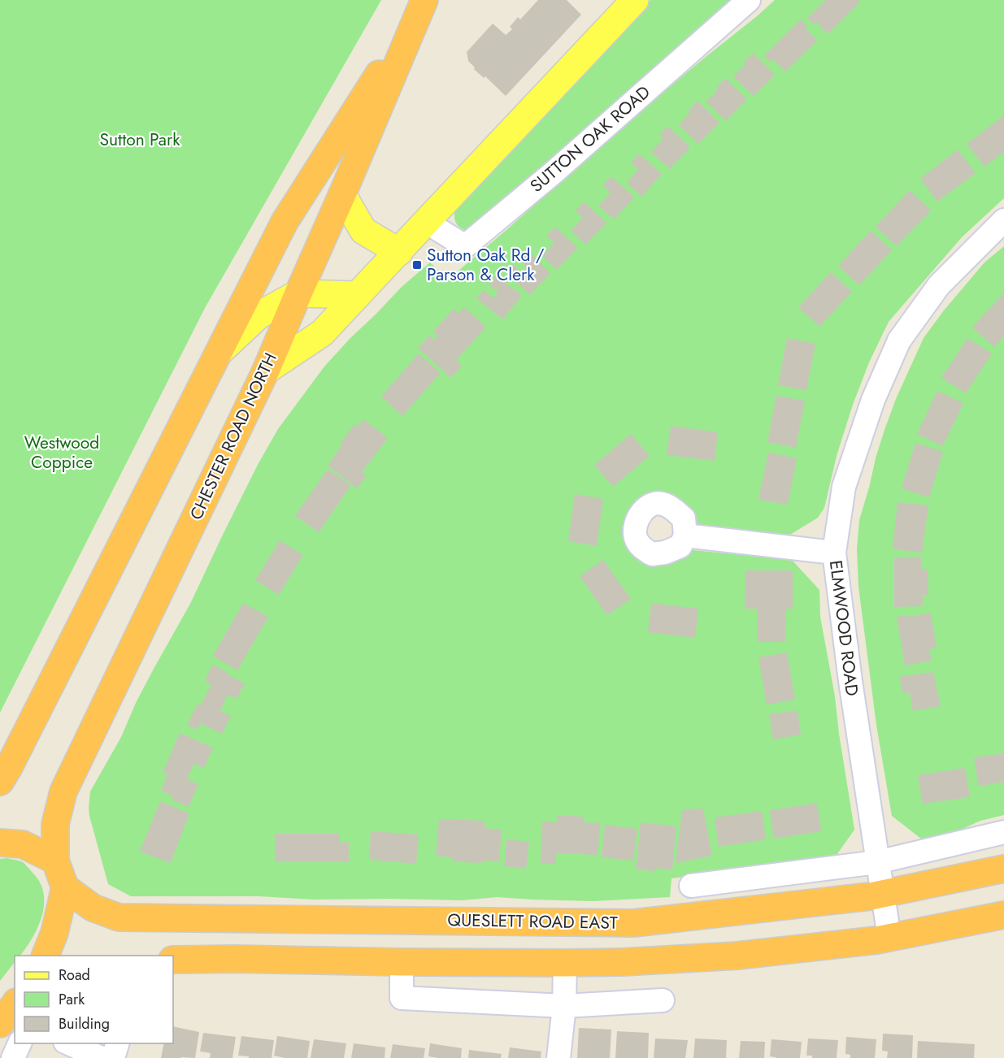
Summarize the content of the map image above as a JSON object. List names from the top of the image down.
{
  "streets": {
    "highway": ["CHESTER ROAD NORTH", "QUESLETT ROAD EAST"],
    "street": ["SUTTON OAK ROAD", "ELMWOOD ROAD"]
  },
  "crossings": [
    ["CHESTER ROAD NORTH", "QUESLETT ROAD EAST"],
    ["ELMWOOD ROAD", "QUESLETT ROAD EAST"]
  ],
  "parks": ["Sutton Park", "Westwood Coppice"],
  "places": {
    "transit": ["Sutton Oak Rd / Parson & Clerk"]
  },
  "legend": ["Road", "Park", "Building"]
}
